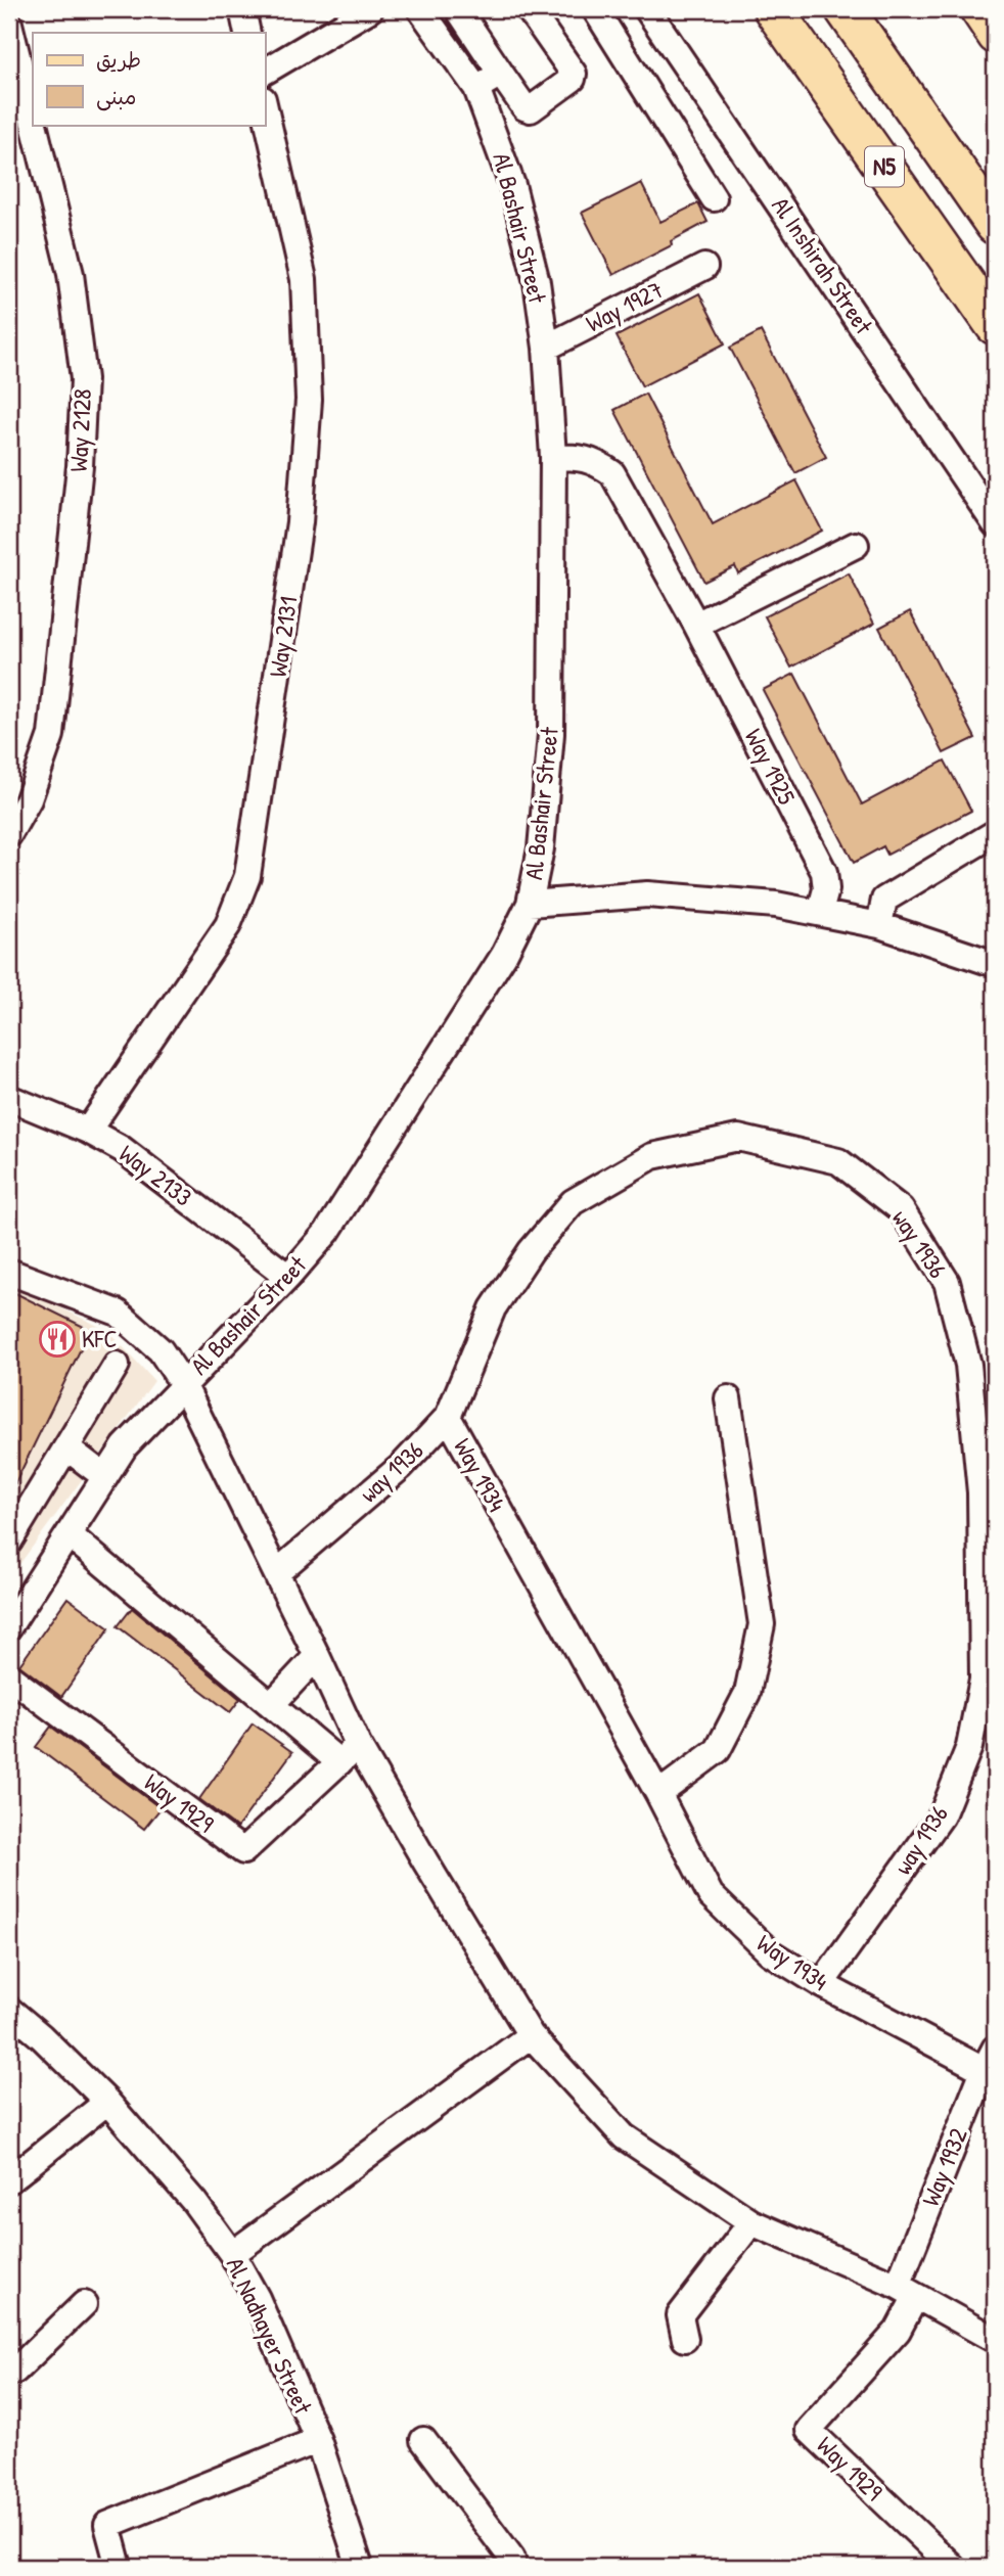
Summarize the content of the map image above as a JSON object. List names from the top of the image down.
{
  "streets": {
    "highway": ["N5"],
    "street": [
      "Al Bashair Street",
      "Al Inshirah Street",
      "Way 1927",
      "Way 2128",
      "Way 2131",
      "Way 1925",
      "Way 2133",
      "way 1936",
      "Way 1934",
      "Way 1929",
      "Way 1932",
      "Al Nadhayer Street"
    ]
  },
  "crossings": [
    ["Al Bashair Street", "Way 1927"],
    ["Al Bashair Street", "Way 1925"],
    ["Al Bashair Street", "Way 2133"],
    ["Way 2131", "Way 2133"],
    ["way 1936", "Way 1934"],
    ["Way 1934", "Way 1932"],
    ["Way 1929", "Way 1932"]
  ],
  "places": {
    "restaurant": ["KFC"]
  },
  "legend": ["طريق", "مبنى"]
}
